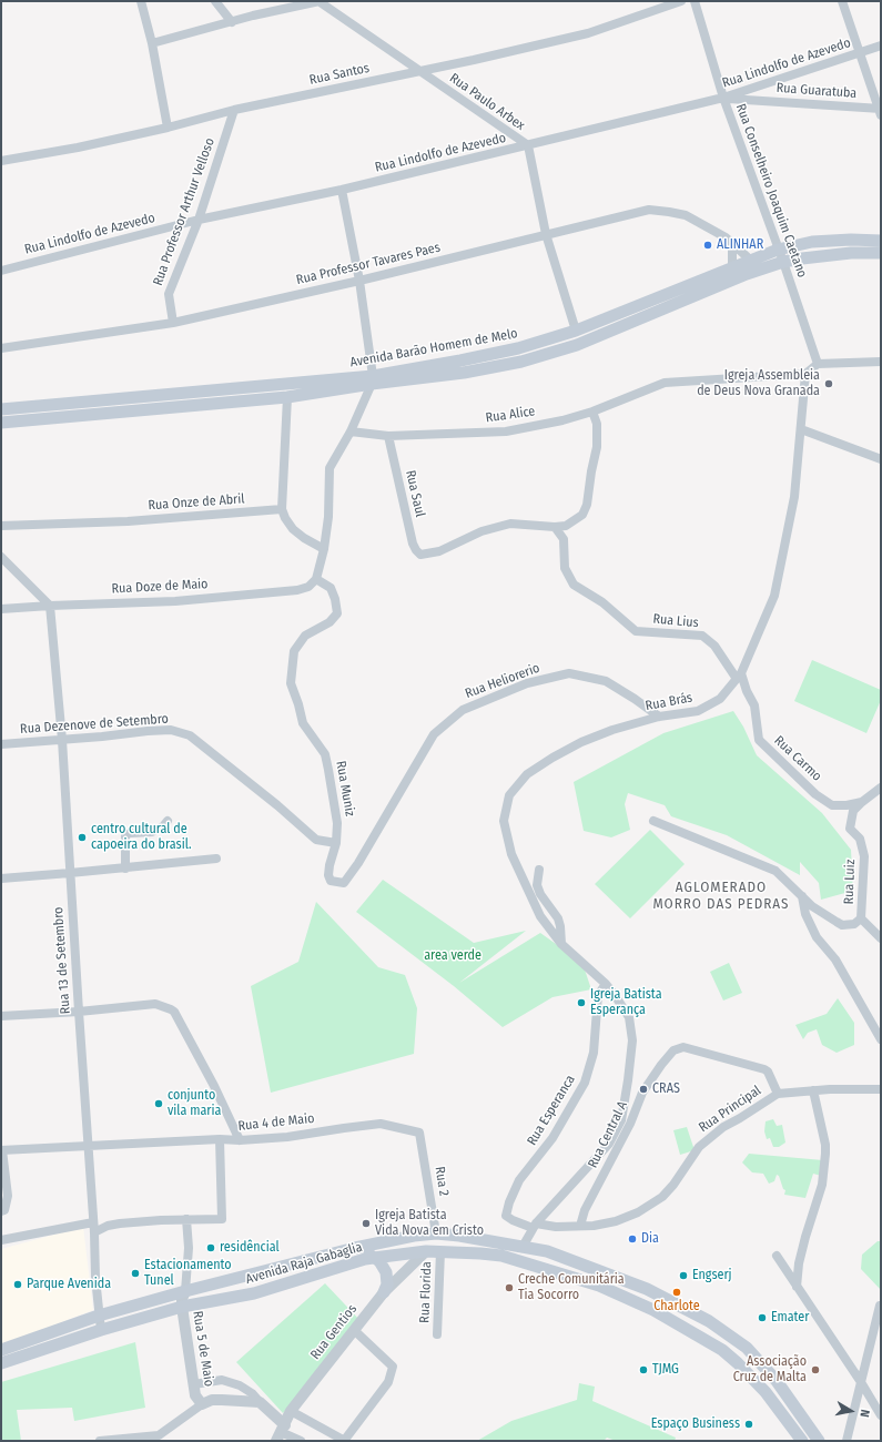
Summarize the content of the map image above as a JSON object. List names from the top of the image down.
{
  "streets": {
    "main road": ["Avenida Barão Homem de Melo", "Avenida Raja Gabaglia"],
    "street": [
      "Rua Lindolfo de Azevedo",
      "Rua Santos",
      "Rua Guaratuba",
      "Rua Paulo Arbex",
      "Rua Conselheiro Joaquim Caetano",
      "Rua Professor Arthur Velloso",
      "Rua Professor Tavares Paes",
      "Rua Alice",
      "Rua Saul",
      "Rua Onze de Abril",
      "Rua Doze de Maio",
      "Rua Lius",
      "Rua Heliorerio",
      "Rua Brás",
      "Rua Dezenove de Setembro",
      "Rua Carmo",
      "Rua Muniz",
      "Rua Luiz",
      "Rua 13 de Setembro",
      "Rua Principal",
      "Rua Esperanca",
      "Rua 4 de Maio",
      "Rua Central A",
      "Rua 2",
      "Rua Florida",
      "Rua Gentios",
      "Rua 5 de Maio"
    ]
  },
  "crossings": [
    ["Rua Lindolfo de Azevedo", "Rua Guaratuba"],
    ["Rua Lindolfo de Azevedo", "Rua Paulo Arbex"],
    ["Rua Lindolfo de Azevedo", "Rua Conselheiro Joaquim Caetano"],
    ["Rua Lindolfo de Azevedo", "Rua Professor Arthur Velloso"],
    ["Rua Santos", "Rua Paulo Arbex"],
    ["Rua Santos", "Rua Professor Arthur Velloso"],
    ["Rua Guaratuba", "Rua Conselheiro Joaquim Caetano"],
    ["Rua Paulo Arbex", "Rua Professor Tavares Paes"],
    ["Rua Paulo Arbex", "Avenida Barão Homem de Melo"],
    ["Rua Conselheiro Joaquim Caetano", "Avenida Barão Homem de Melo"],
    ["Rua Professor Arthur Velloso", "Rua Professor Tavares Paes"],
    ["Rua Professor Tavares Paes", "Avenida Barão Homem de Melo"],
    ["Rua Alice", "Rua Saul"],
    ["Rua Alice", "Rua Brás"],
    ["Rua Saul", "Rua Lius"],
    ["Rua Doze de Maio", "Rua Muniz"],
    ["Rua Doze de Maio", "Rua 13 de Setembro"],
    ["Rua Lius", "Rua Brás"],
    ["Rua Lius", "Rua Carmo"],
    ["Rua Heliorerio", "Rua Brás"],
    ["Rua Heliorerio", "Rua Muniz"],
    ["Rua Brás", "Rua Carmo"],
    ["Rua Dezenove de Setembro", "Rua Muniz"],
    ["Rua Dezenove de Setembro", "Rua 13 de Setembro"],
    ["Rua Carmo", "Rua Luiz"],
    ["Rua 13 de Setembro", "Rua 4 de Maio"],
    ["Rua 13 de Setembro", "Avenida Raja Gabaglia"],
    ["Rua Principal", "Rua Esperanca"],
    ["Rua Principal", "Rua Central A"],
    ["Rua 4 de Maio", "Rua 2"],
    ["Rua 2", "Avenida Raja Gabaglia"],
    ["Avenida Raja Gabaglia", "Rua Florida"],
    ["Avenida Raja Gabaglia", "Rua Gentios"],
    ["Avenida Raja Gabaglia", "Rua 5 de Maio"]
  ],
  "districts": ["AGLOMERADO MORRO DAS PEDRAS"],
  "parks": ["area verde"],
  "places": [
    "ALINHAR",
    "Igreja Assembleia de Deus Nova Granada",
    "centro cultural de capoeira do brasil.",
    "Igreja Batista Esperança",
    "CRAS",
    "conjunto vila maria",
    "Igreja Batista Vida Nova em Cristo",
    "Dia",
    "residêncial",
    "Estacionamento Tunel",
    "Engserj",
    "Parque Avenida",
    "Creche Comunitária Tia Socorro",
    "Charlote",
    "Emater",
    "TJMG",
    "Associação Cruz de Malta",
    "Espaço Business"
  ],
  "north": "right"
}
